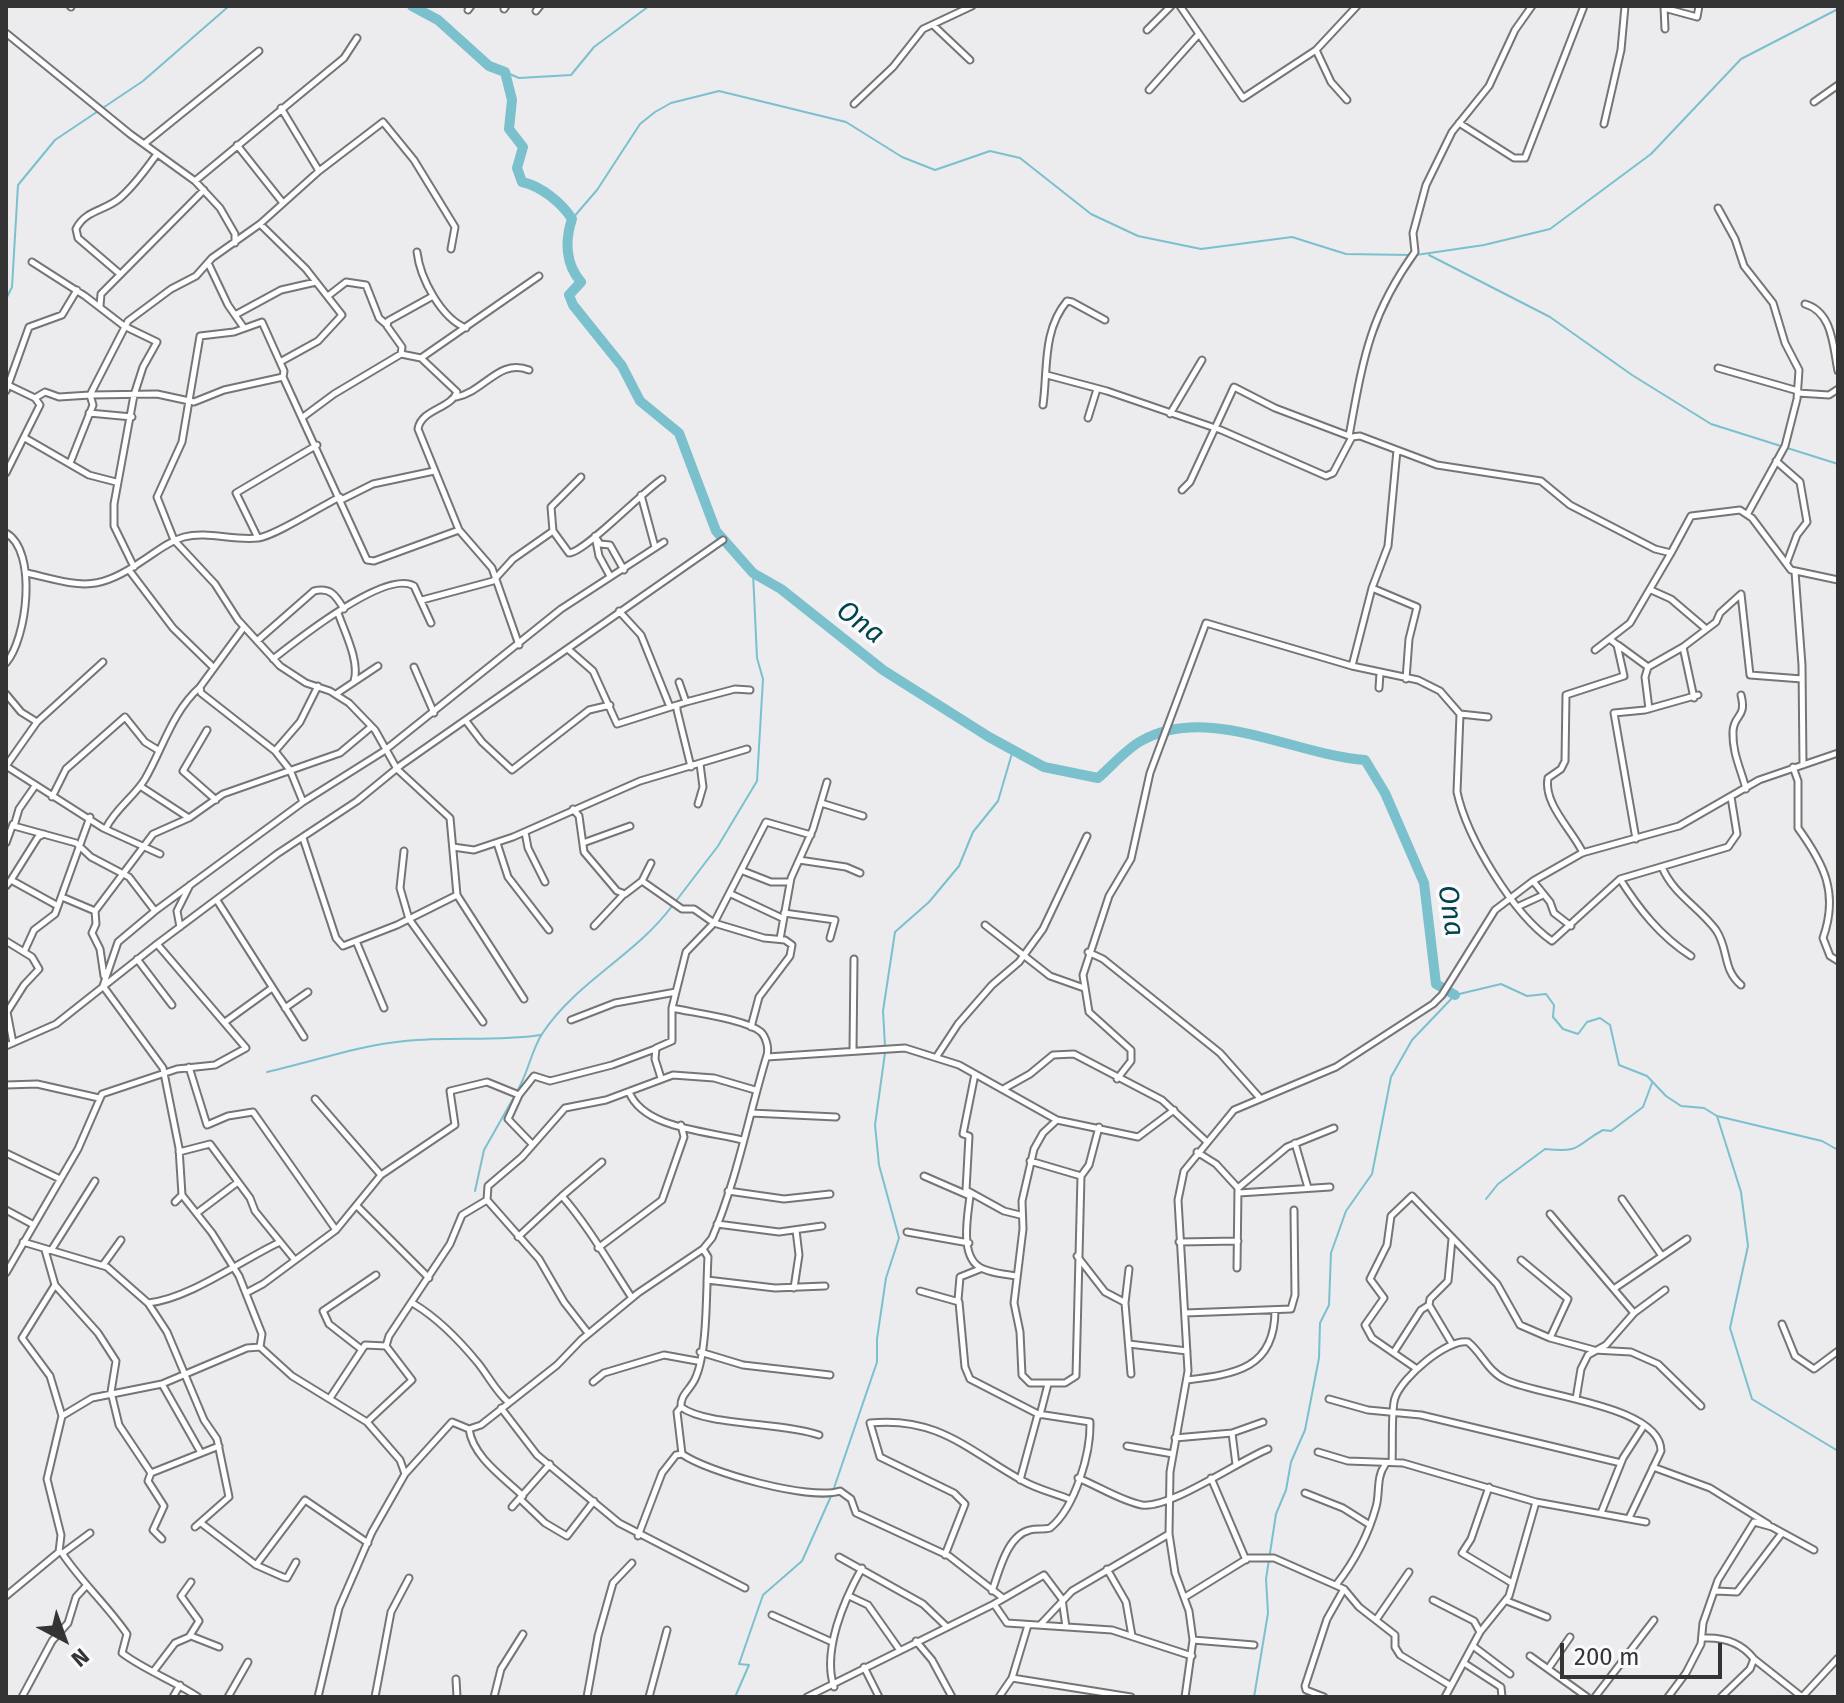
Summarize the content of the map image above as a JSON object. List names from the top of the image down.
{
  "water": ["Ona"],
  "scale_bar": "200 m",
  "north": "bottom right"
}
